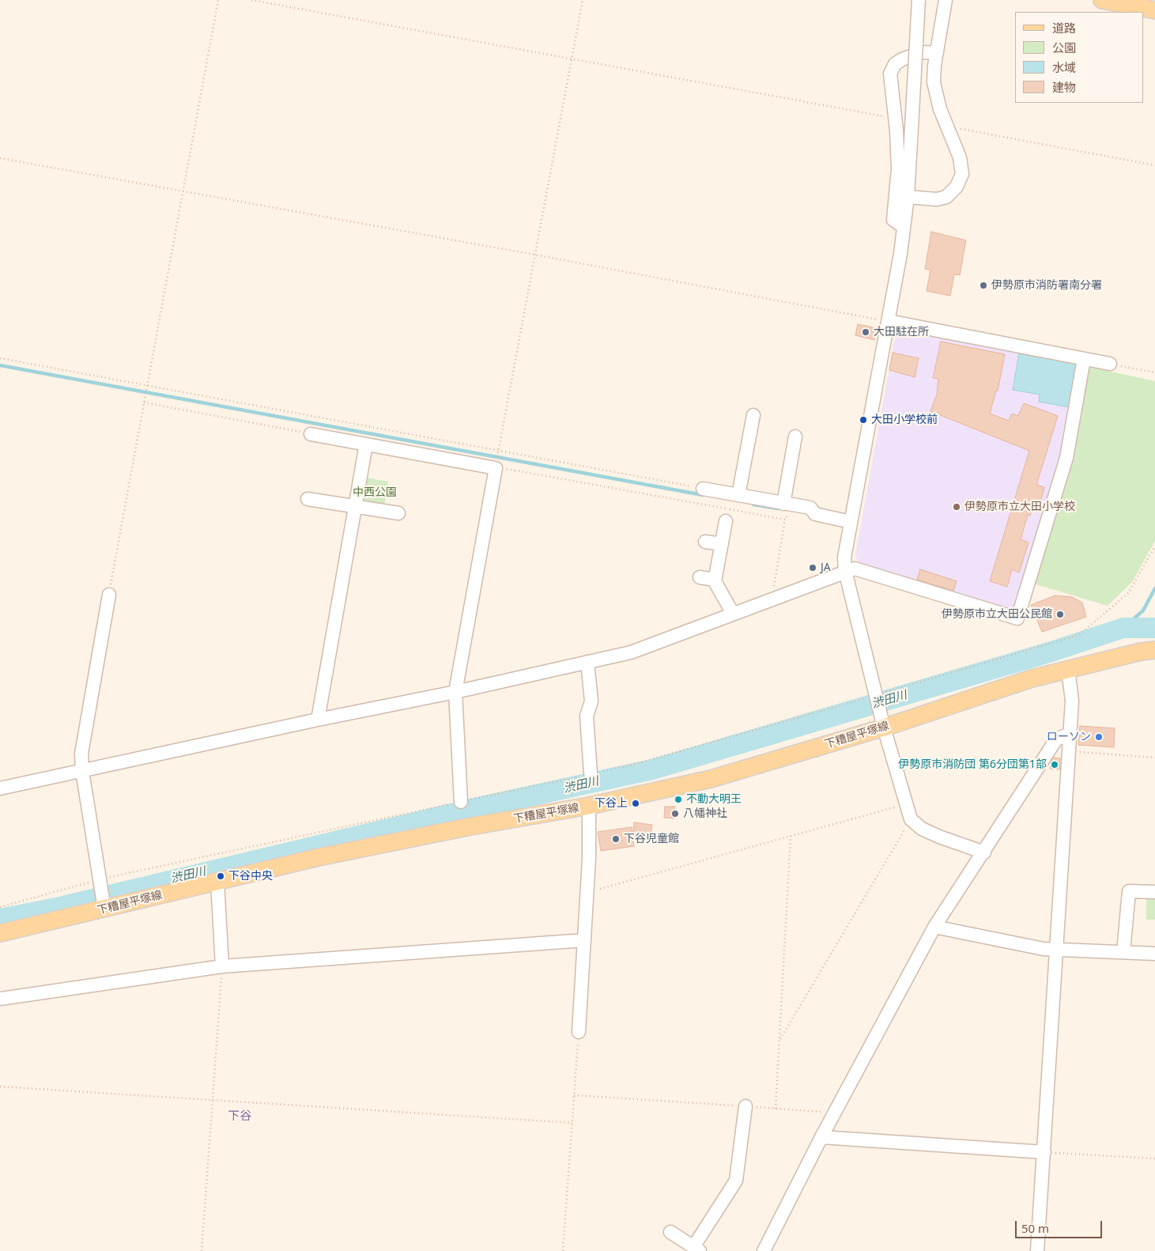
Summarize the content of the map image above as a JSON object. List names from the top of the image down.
{
  "streets": {
    "main road": ["下糟屋平塚線"]
  },
  "districts": ["下谷"],
  "water": ["渋田川"],
  "parks": ["中西公園"],
  "places": [
    "伊勢原市消防署南分署",
    "大田駐在所",
    "大田小学校前",
    "伊勢原市立大田小学校",
    "JA",
    "伊勢原市立大田公民館",
    "ローソン",
    "伊勢原市消防団 第6分団第1部",
    "不動大明王",
    "下谷上",
    "八幡神社",
    "下谷児童館",
    "下谷中央"
  ],
  "legend": [
    "道路",
    "公園",
    "水域",
    "建物"
  ],
  "scale_bar": "50 m"
}
